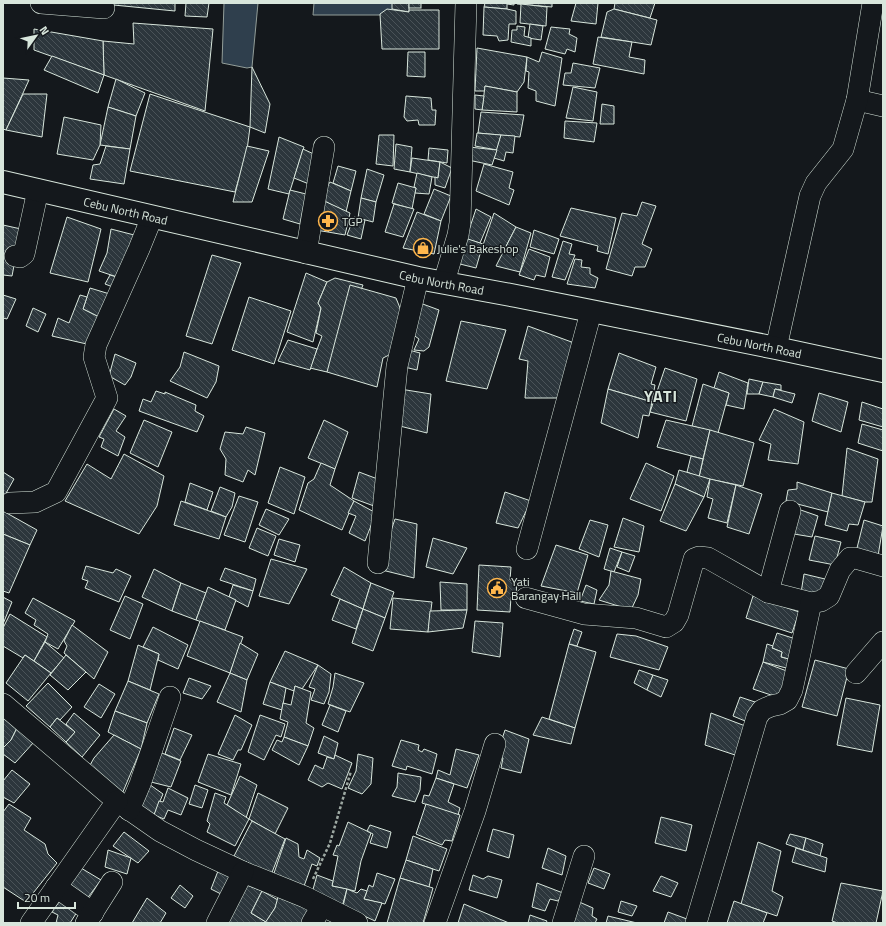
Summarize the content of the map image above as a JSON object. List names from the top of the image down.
{
  "streets": {
    "main road": ["Cebu North Road"]
  },
  "districts": ["YATI"],
  "places": {
    "pharmacy": ["TGP"],
    "shop": ["Julie's Bakeshop"],
    "public building": ["Yati Barangay Hall"]
  },
  "scale_bar": "20 m",
  "north": "top right"
}
